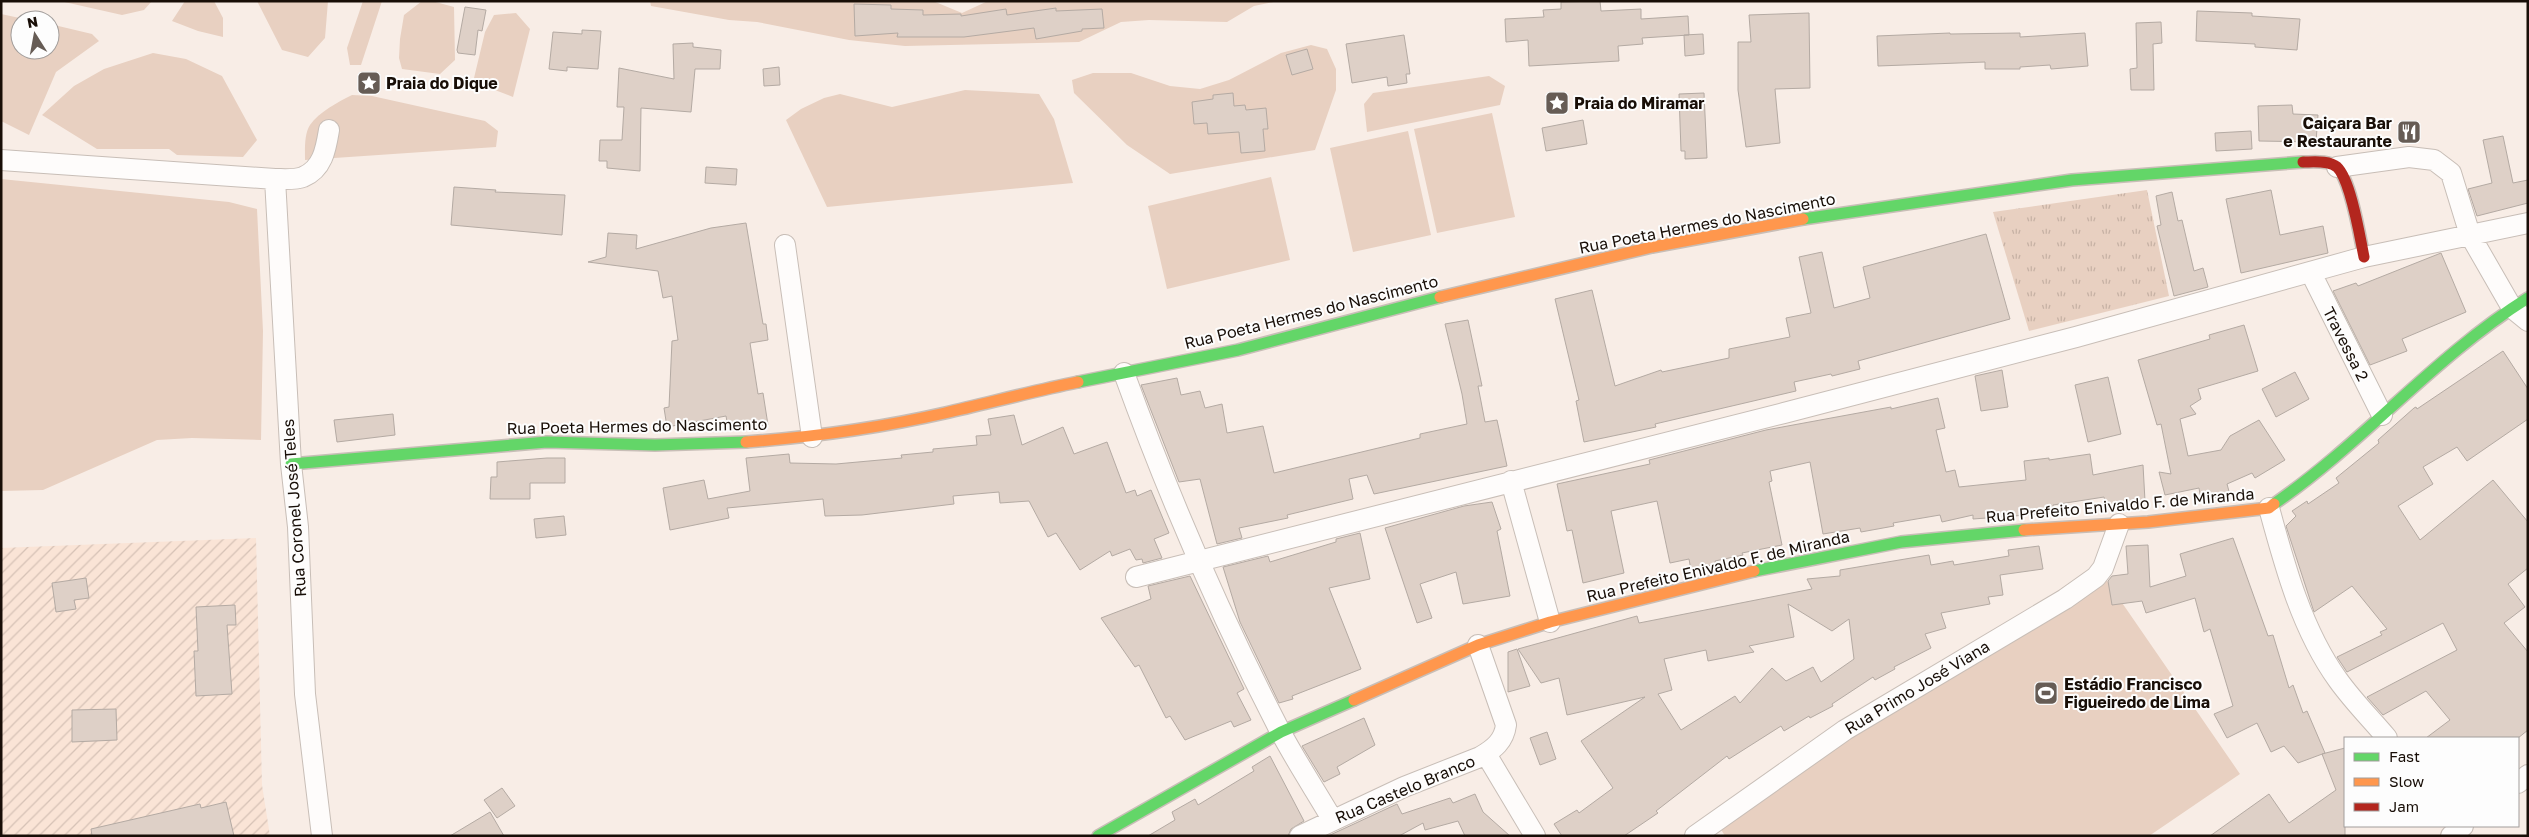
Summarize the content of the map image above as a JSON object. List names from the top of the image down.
{
  "streets": {
    "street": [
      "Rua Poeta Hermes do Nascimento",
      "Travessa 2",
      "Rua Prefeito Enivaldo F. de Miranda",
      "Rua Coronel José Teles",
      "Rua Primo José Viana",
      "Rua Castelo Branco"
    ]
  },
  "crossings": [
    ["Rua Poeta Hermes do Nascimento", "Rua Coronel José Teles"],
    ["Travessa 2", "Rua Prefeito Enivaldo F. de Miranda"],
    ["Rua Prefeito Enivaldo F. de Miranda", "Rua Primo José Viana"],
    ["Rua Prefeito Enivaldo F. de Miranda", "Rua Castelo Branco"]
  ],
  "places": {
    "place": ["Praia do Dique", "Praia do Miramar"],
    "restaurant": ["Caiçara Bar e Restaurante"],
    "sports": ["Estádio Francisco Figueiredo de Lima"]
  },
  "legend": ["Fast", "Slow", "Jam"],
  "north": "top"
}
